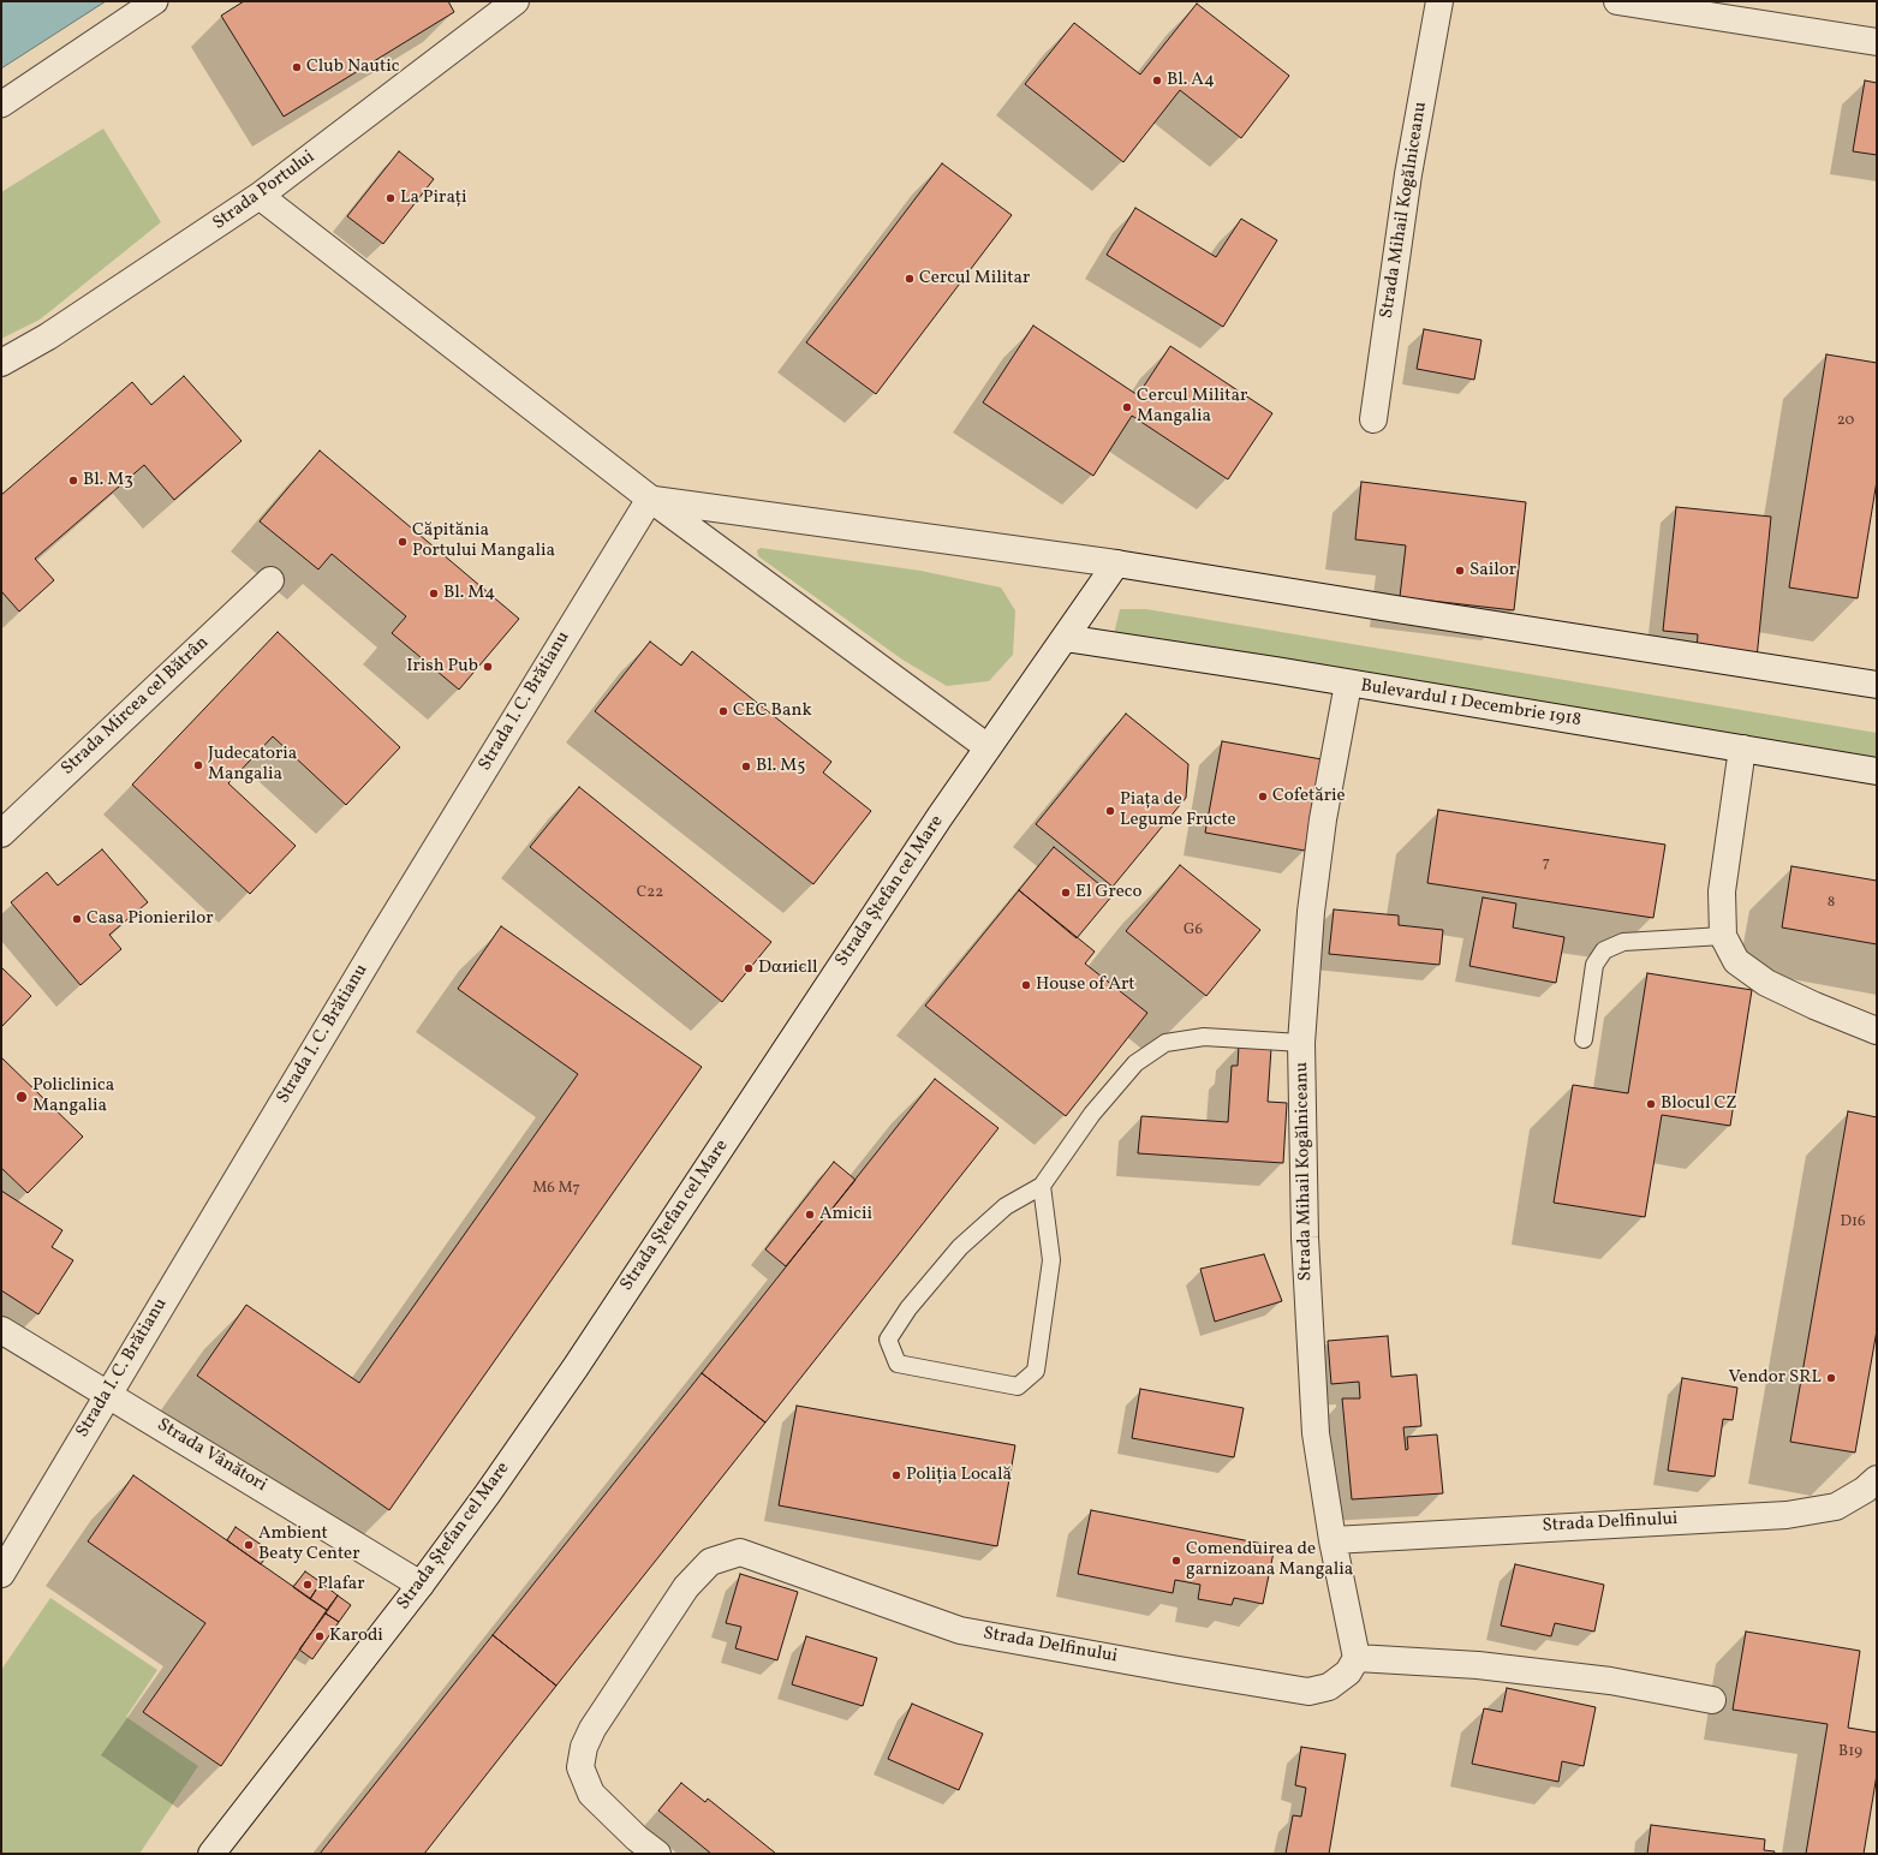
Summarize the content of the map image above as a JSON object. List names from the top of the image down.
{
  "streets": {
    "street": [
      "Strada Portului",
      "Strada Mihail Kogălniceanu",
      "Strada I. C. Brătianu",
      "Bulevardul 1 Decembrie 1918",
      "Strada Mircea cel Bătrân",
      "Strada Ștefan cel Mare",
      "Strada Vânători",
      "Strada Delfinului"
    ]
  },
  "crossings": [
    ["Strada Mihail Kogălniceanu", "Bulevardul 1 Decembrie 1918"],
    ["Strada Mihail Kogălniceanu", "Strada Delfinului"],
    ["Strada I. C. Brătianu", "Strada Vânători"],
    ["Bulevardul 1 Decembrie 1918", "Strada Ștefan cel Mare"],
    ["Strada Ștefan cel Mare", "Strada Vânători"]
  ],
  "places": [
    "Club Nautic",
    "Bl. A4",
    "La Pirați",
    "Cercul Militar",
    "Cercul Militar Mangalia",
    "Bl. M3",
    "Căpitănia Portului Mangalia",
    "Sailor",
    "Bl. M4",
    "Irish Pub",
    "CEC Bank",
    "Judecatoria Mangalia",
    "Bl. M5",
    "Cofetărie",
    "Piața de Legume Fructe",
    "El Greco",
    "Casa Pionierilor",
    "Dαиiєll",
    "House of Art",
    "Policlinica Mangalia",
    "Blocul CZ",
    "Amicii",
    "Vendor SRL",
    "Poliția Locală",
    "Ambient Beaty Center",
    "Comenduirea de garnizoana Mangalia",
    "Plafar",
    "Karodi"
  ],
  "house_numbers": [
    "20",
    "7",
    "C22",
    "8",
    "G6",
    "M6 M7",
    "D16",
    "B19"
  ]
}
